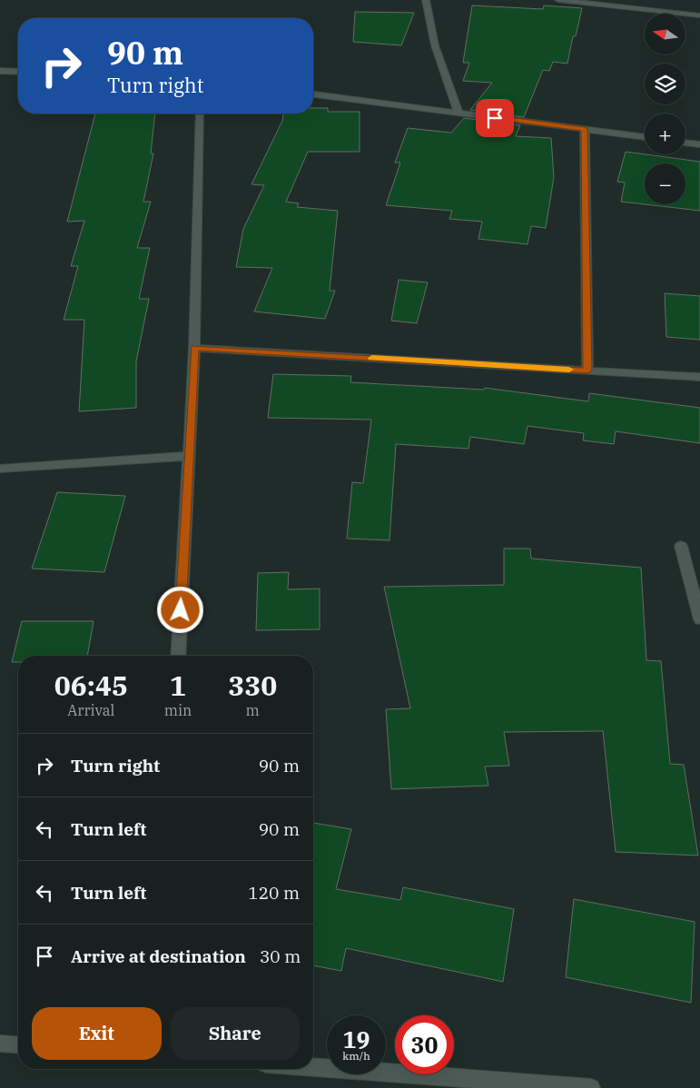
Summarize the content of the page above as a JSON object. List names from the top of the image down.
{
  "north": "left",
  "page": {
    "map_buttons": ["+", "−"],
    "turn": ["90 m", "Turn right"],
    "eta": [
      "06:45",
      "Arrival",
      "1",
      "min",
      "330",
      "m"
    ],
    "list": [
      {
        "name": "Turn right",
        "value": "90 m"
      },
      {
        "name": "Turn left",
        "value": "90 m"
      },
      {
        "name": "Turn left",
        "value": "120 m"
      },
      {
        "name": "Arrive at destination",
        "value": "30 m"
      }
    ],
    "buttons": ["Exit", "Share"],
    "speed": "19 km/h",
    "limit": "30"
  }
}
